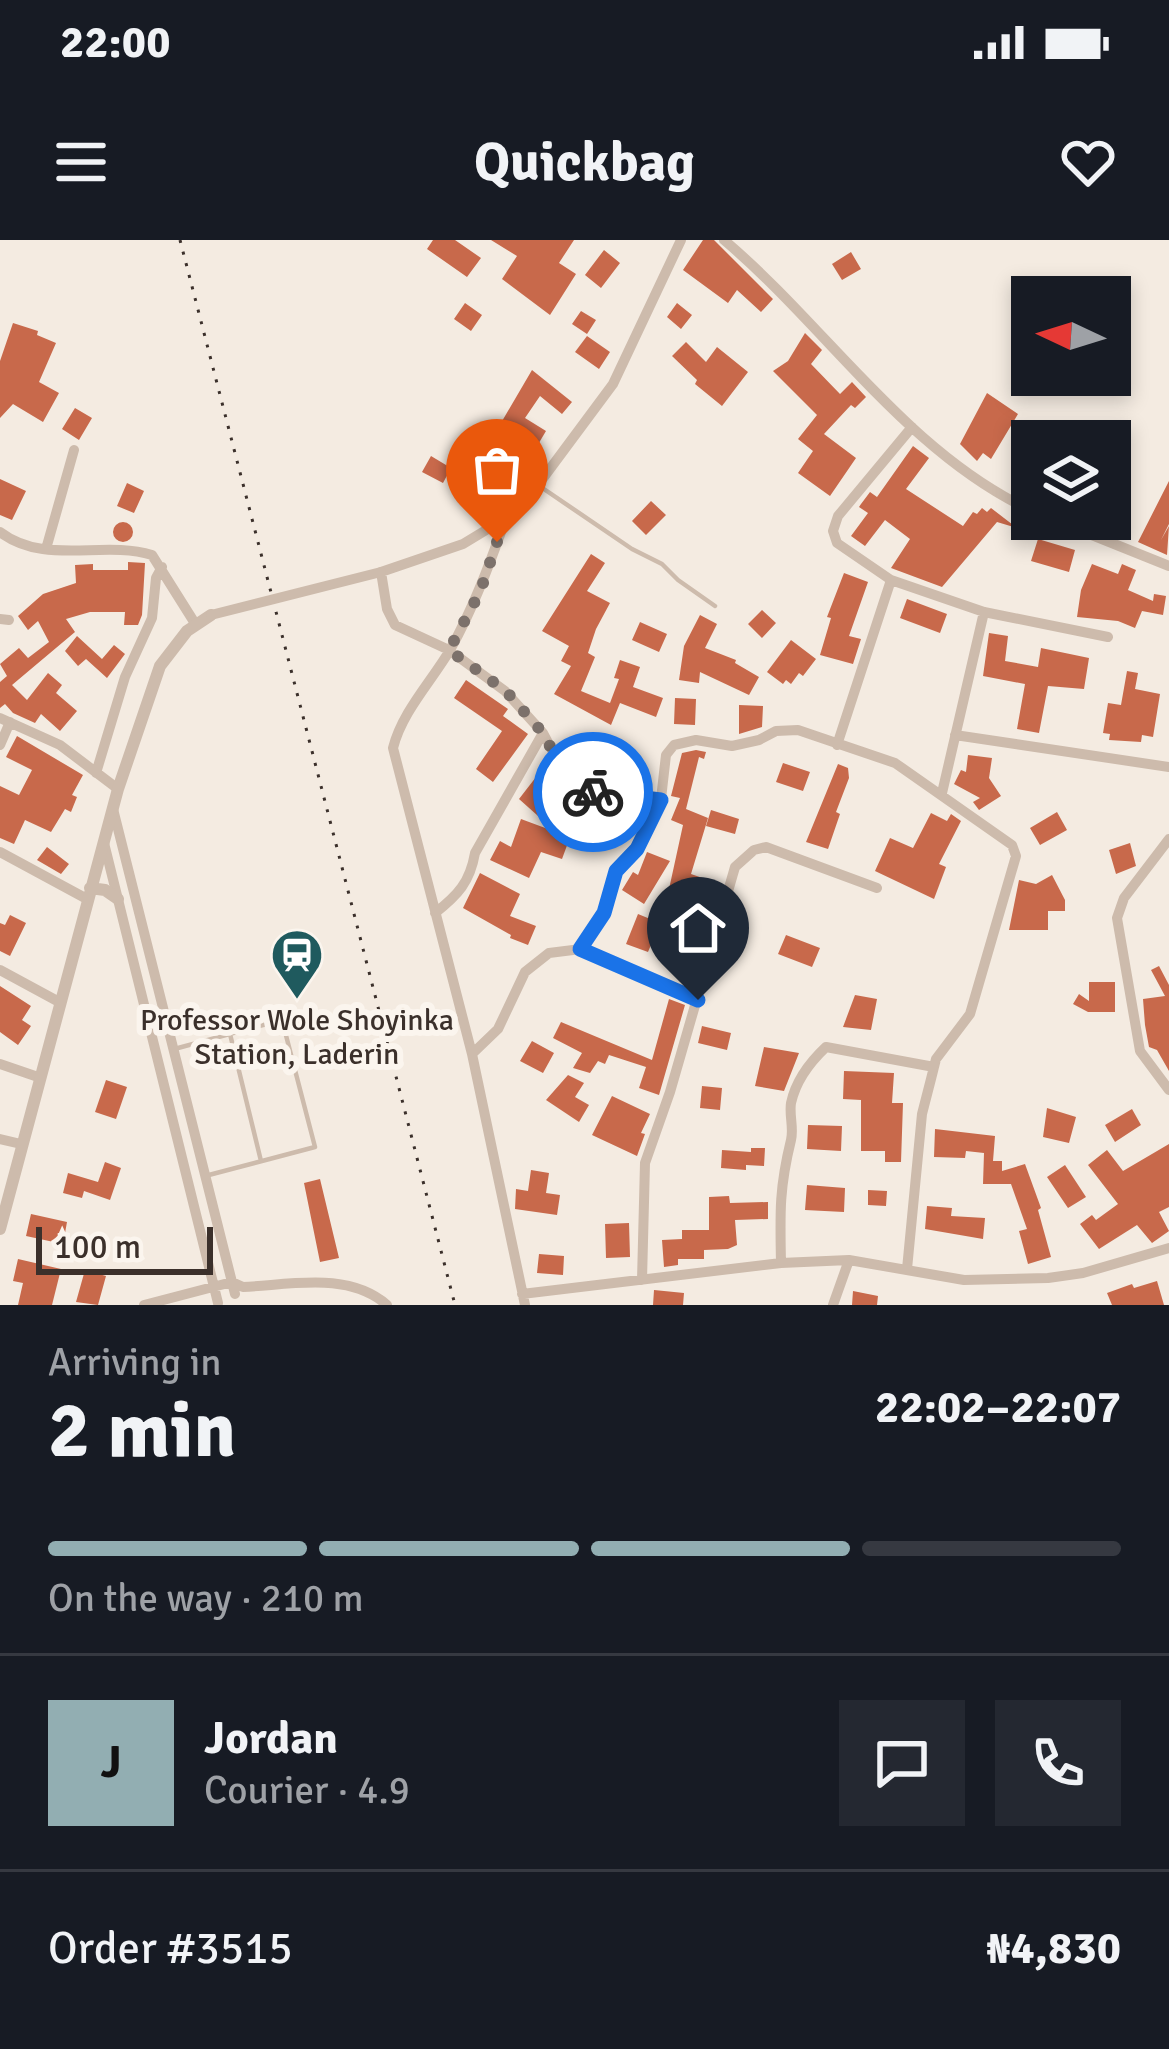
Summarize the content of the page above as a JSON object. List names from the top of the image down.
{
  "places": {
    "station": ["Professor Wole Shoyinka Station, Laderin"]
  },
  "scale_bar": "100 m",
  "north": "left",
  "page": {
    "status": "22:00",
    "header": "Quickbag",
    "scale": "100 m",
    "heading": ["2 min", "Arriving in", "22:02–22:07"],
    "panel": [
      "Jordan",
      "Courier · 4.9",
      "Order #3515",
      "₦4,830"
    ],
    "bar": "On the way · 210 m",
    "round": "J"
  }
}
